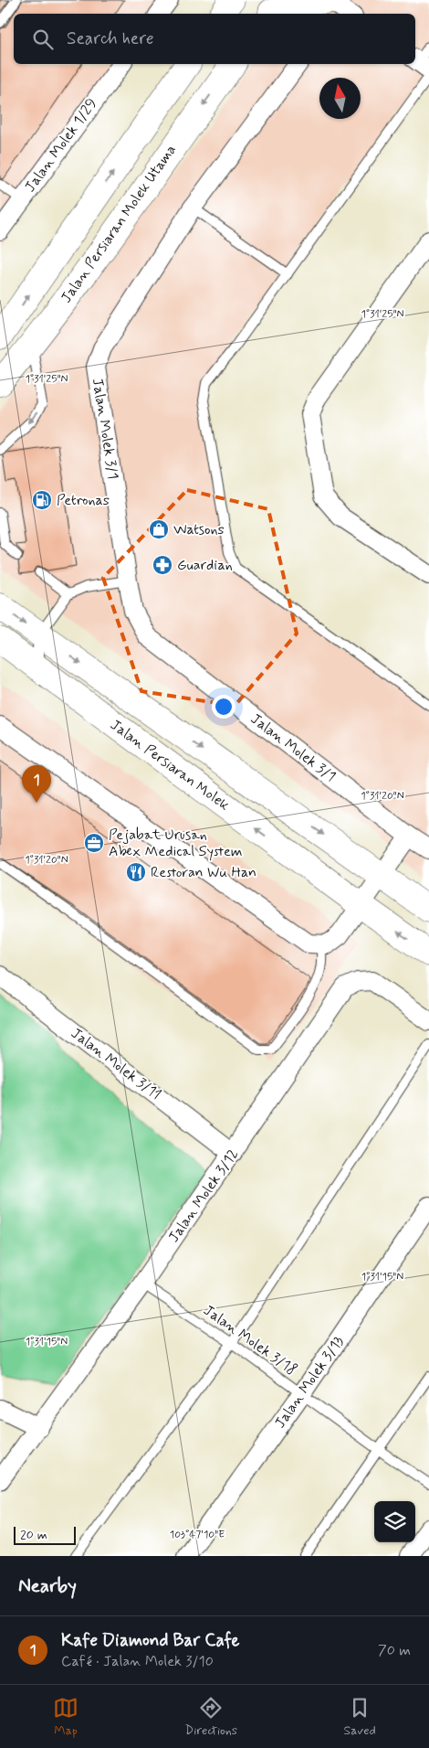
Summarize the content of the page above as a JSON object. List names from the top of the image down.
{
  "streets": {
    "main road": ["Jalan Persiaran Molek Utama", "Jalan Persiaran Molek"],
    "street": [
      "Jalan Molek 1/29",
      "Jalan Molek 3/1",
      "Jalan Molek 3/11",
      "Jalan Molek 3/12",
      "Jalan Molek 3/13"
    ],
    "lane": ["Jalan Molek 3/18"]
  },
  "crossings": [
    ["Jalan Molek 3/11", "Jalan Molek 3/12"],
    ["Jalan Molek 3/12", "Jalan Molek 3/18"],
    ["Jalan Molek 3/18", "Jalan Molek 3/13"]
  ],
  "places": {
    "fuel station": ["Petronas"],
    "shop": ["Watsons"],
    "pharmacy": ["Guardian"],
    "office": ["Pejabat Urusan Abex Medical System"],
    "restaurant": ["Restoran Wu Han"]
  },
  "scale_bar": "20 m",
  "north": "top",
  "page": {
    "search": "Search here",
    "pins": "1",
    "scale": "20 m",
    "heading": "Nearby",
    "list": [
      {
        "mark": "1",
        "name": "Kafe Diamond Bar Cafe",
        "note": "Café · Jalan Molek 3/10",
        "value": "70 m"
      }
    ],
    "nav": ["Map", "Directions", "Saved"]
  },
  "coordinates": [
    "1°31'25\"N",
    "1°31'20\"N",
    "1°31'15\"N",
    "103°47'10\"E"
  ]
}
